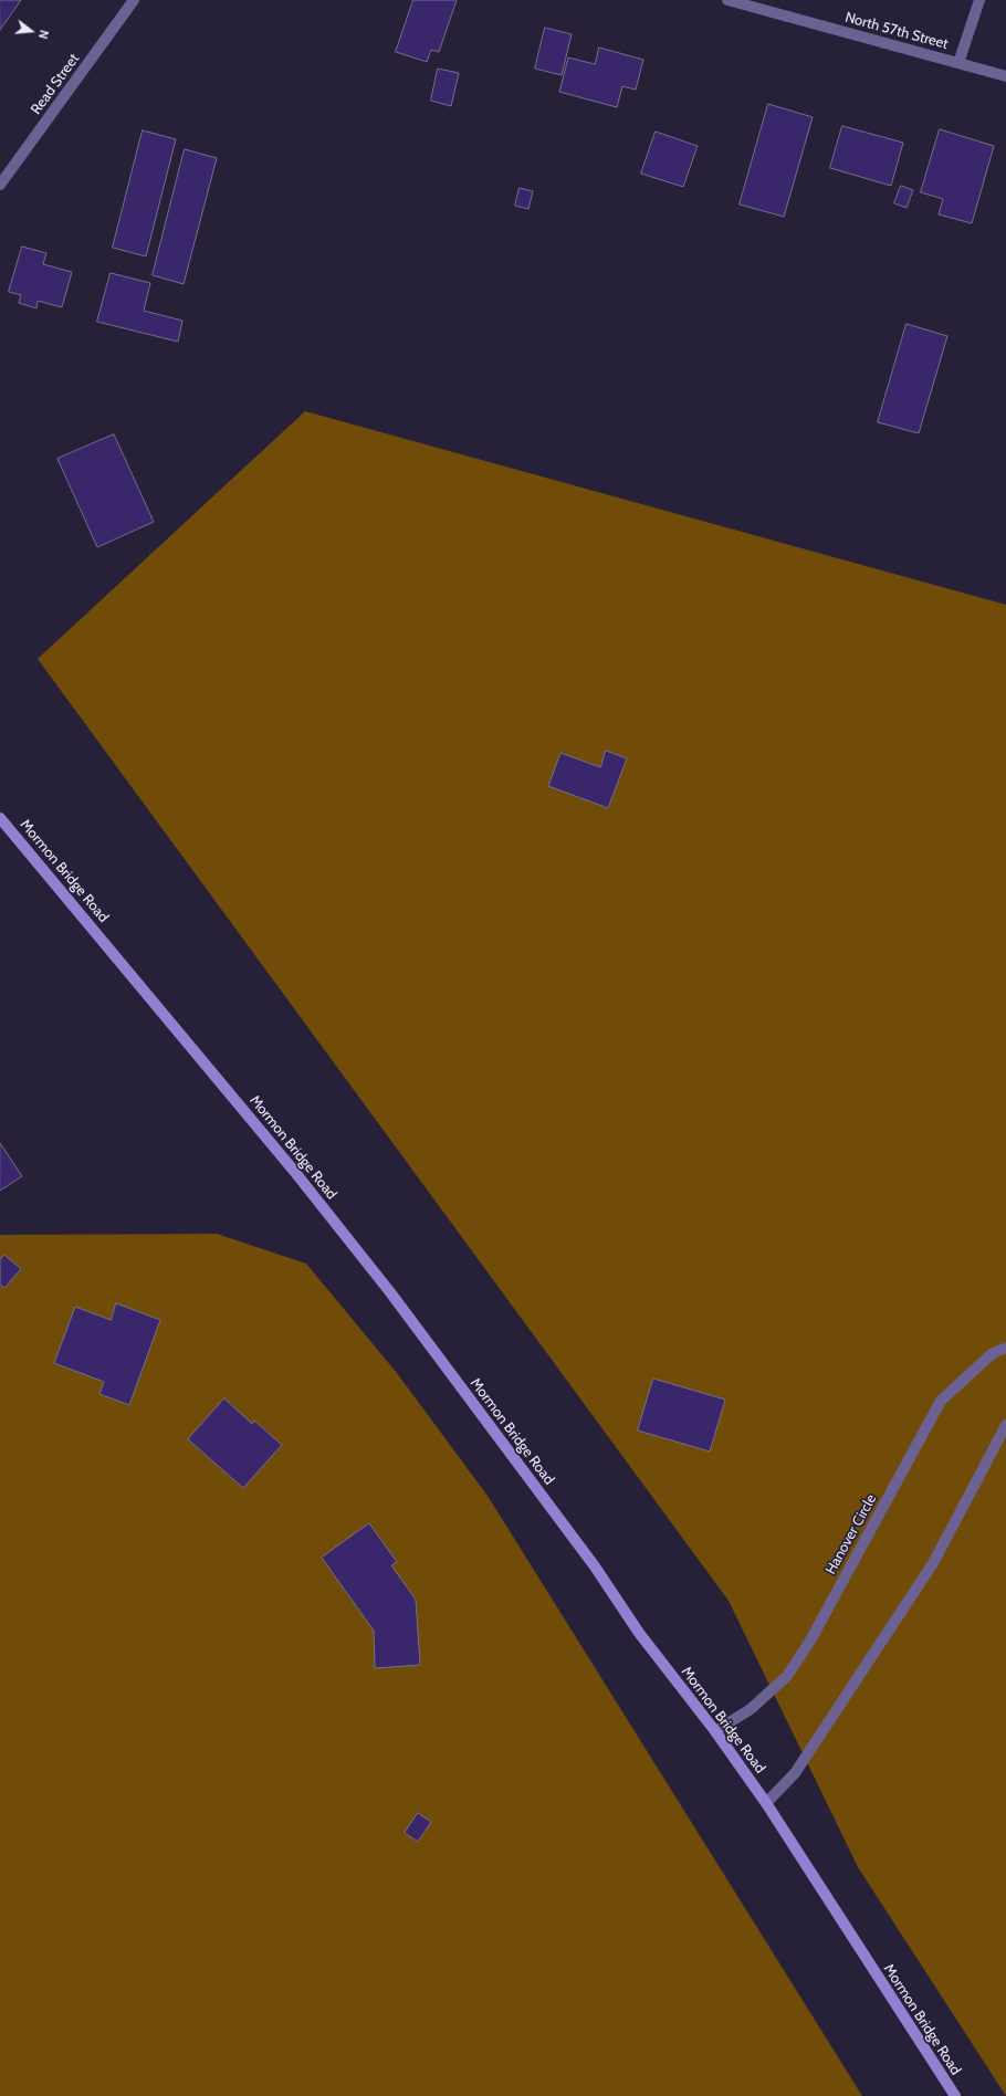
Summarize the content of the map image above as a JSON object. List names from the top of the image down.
{
  "streets": {
    "main road": ["Mormon Bridge Road"],
    "street": ["North 57th Street", "Read Street", "Hanover Circle"]
  },
  "crossings": [
    ["Mormon Bridge Road", "Hanover Circle"]
  ],
  "north": "right"
}
